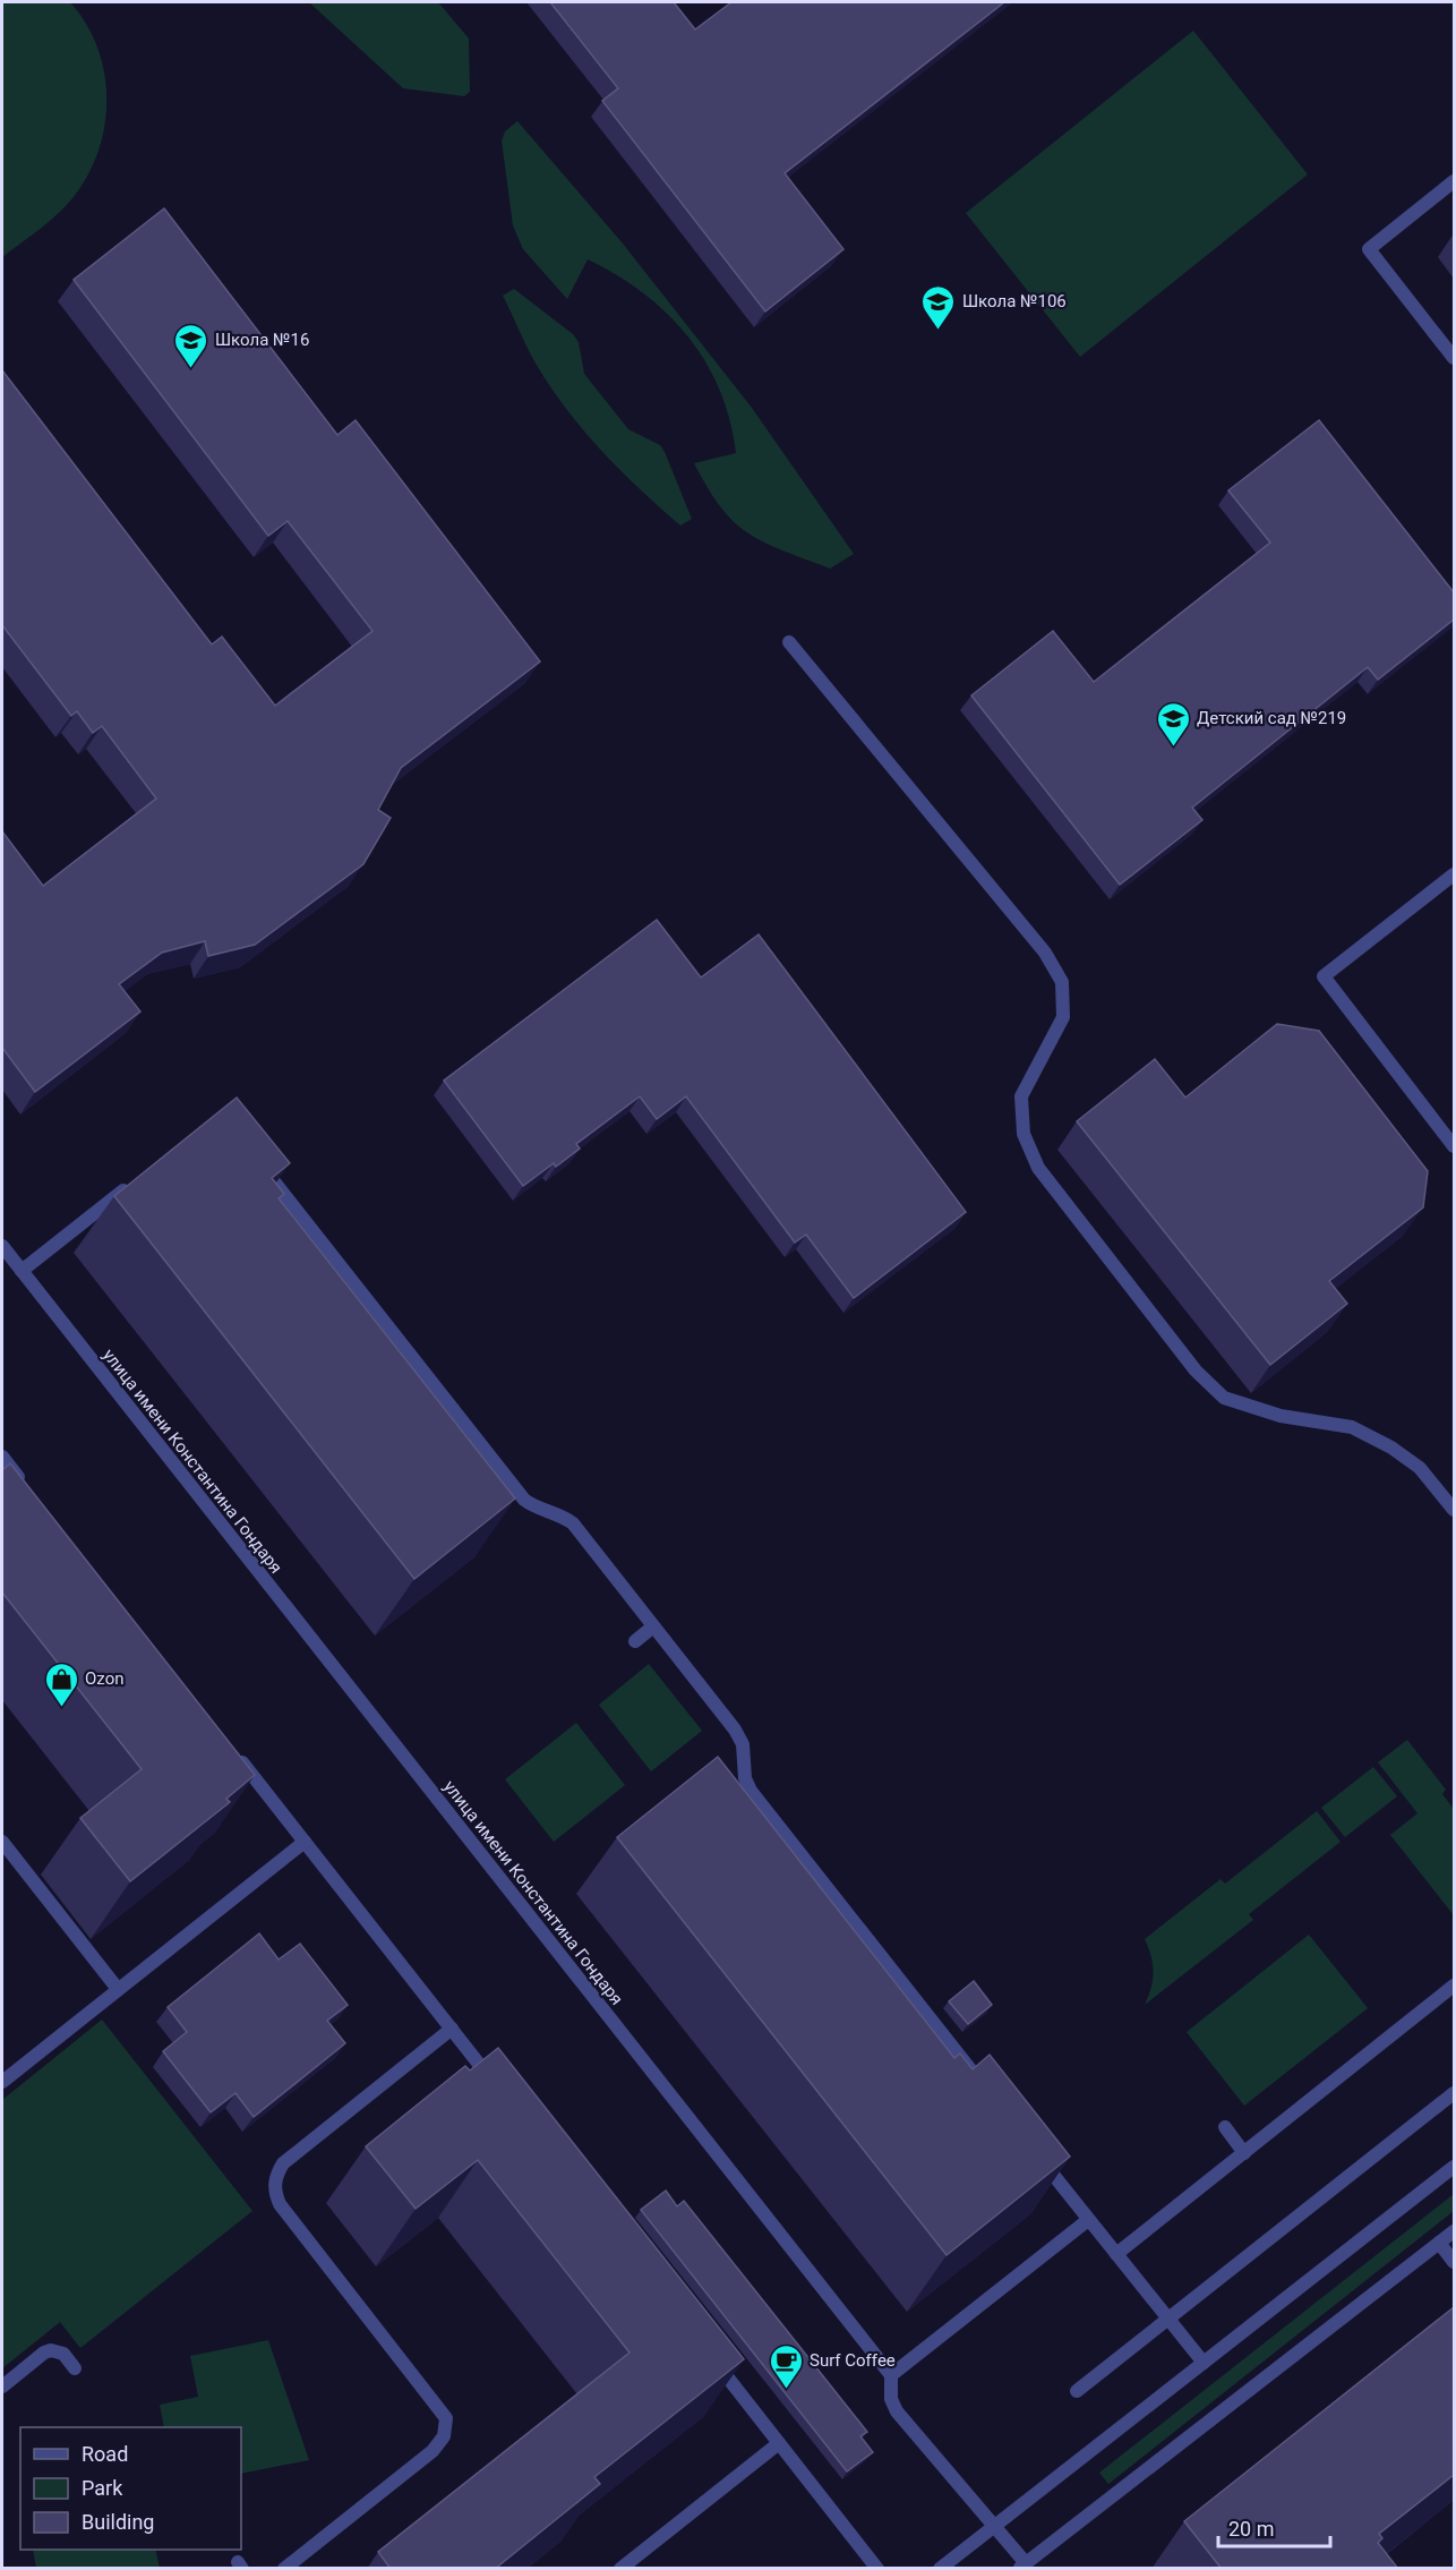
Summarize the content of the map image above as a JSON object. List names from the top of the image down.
{
  "streets": {
    "street": ["улица имени Константина Гондаря"]
  },
  "places": {
    "school or university": ["Школа №106", "Школа №16", "Детский сад №219"],
    "shop": ["Ozon"],
    "cafe": ["Surf Coffee"]
  },
  "legend": ["Road", "Park", "Building"],
  "scale_bar": "20 m"
}
